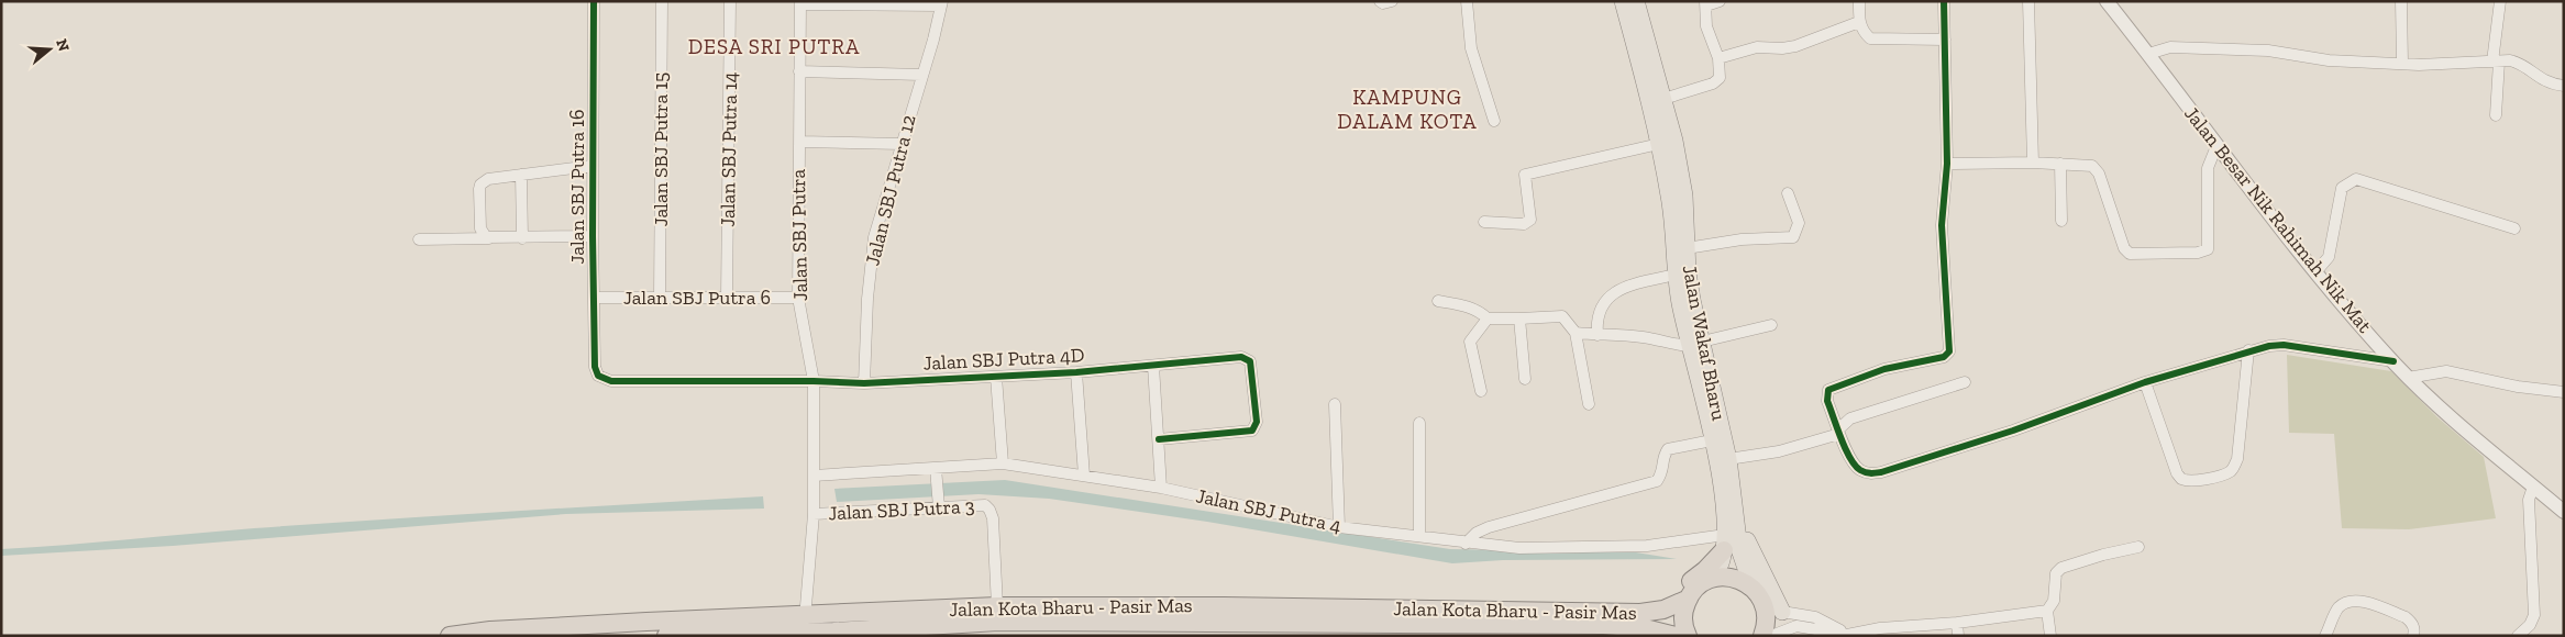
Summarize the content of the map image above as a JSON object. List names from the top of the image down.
{
  "streets": {
    "highway": ["Jalan Kota Bharu - Pasir Mas"],
    "main road": ["Jalan Wakaf Bharu"],
    "street": [
      "Jalan SBJ Putra 15",
      "Jalan SBJ Putra 14",
      "Jalan SBJ Putra 16",
      "Jalan SBJ Putra 12",
      "Jalan Besar Nik Rahimah Nik Mat",
      "Jalan SBJ Putra",
      "Jalan SBJ Putra 6",
      "Jalan SBJ Putra 4D",
      "Jalan SBJ Putra 3",
      "Jalan SBJ Putra 4"
    ]
  },
  "crossings": [
    ["Jalan SBJ Putra 15", "Jalan SBJ Putra 6"],
    ["Jalan SBJ Putra 14", "Jalan SBJ Putra 6"],
    ["Jalan SBJ Putra 16", "Jalan SBJ Putra 6"],
    ["Jalan SBJ Putra 16", "Jalan SBJ Putra 4D"],
    ["Jalan SBJ Putra 12", "Jalan SBJ Putra 4D"],
    ["Jalan SBJ Putra", "Jalan SBJ Putra 6"],
    ["Jalan SBJ Putra", "Jalan SBJ Putra 4D"],
    ["Jalan SBJ Putra", "Jalan SBJ Putra 3"],
    ["Jalan SBJ Putra", "Jalan SBJ Putra 4"],
    ["Jalan SBJ Putra", "Jalan Kota Bharu - Pasir Mas"],
    ["Jalan Wakaf Bharu", "Jalan SBJ Putra 4"],
    ["Jalan Wakaf Bharu", "Jalan Kota Bharu - Pasir Mas"],
    ["Jalan SBJ Putra 3", "Jalan Kota Bharu - Pasir Mas"]
  ],
  "districts": ["DESA SRI PUTRA", "KAMPUNG DALAM KOTA"],
  "north": "right"
}
